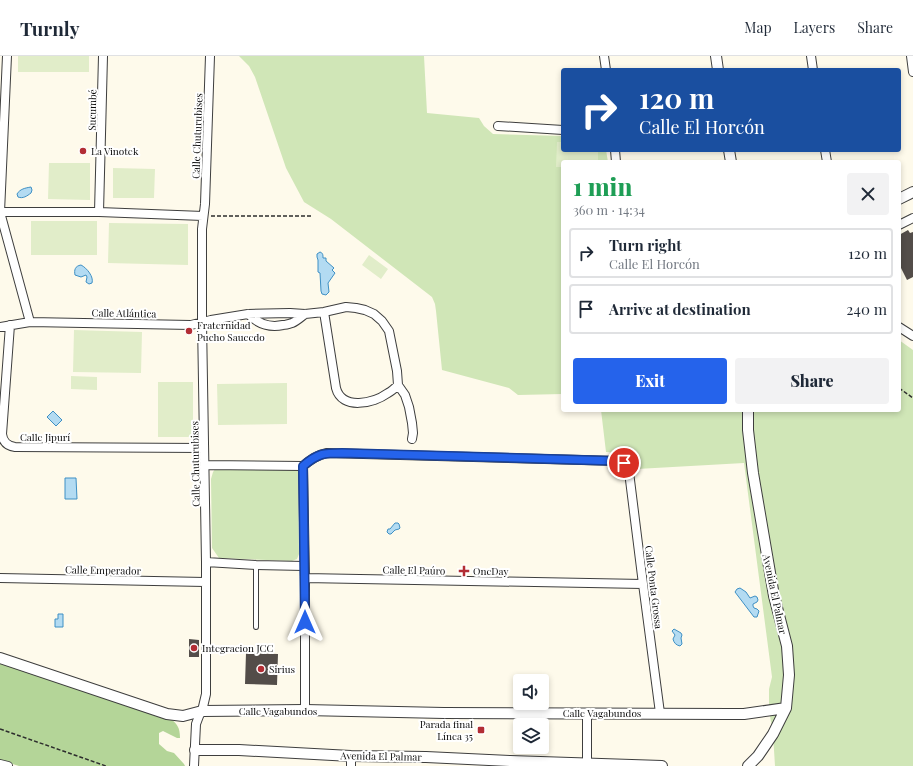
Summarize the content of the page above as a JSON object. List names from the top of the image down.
{
  "streets": {
    "street": [
      "Sucumbé",
      "Calle Chuturubises",
      "Calle Atlántica",
      "Calle Jipurí",
      "Calle Emperador",
      "Calle El Paúro",
      "Calle Ponta Grossa",
      "Avenida El Palmar",
      "Calle Vagabundos"
    ]
  },
  "crossings": [
    ["Calle Chuturubises", "Calle Atlántica"],
    ["Calle Chuturubises", "Calle Jipurí"],
    ["Calle Chuturubises", "Calle Emperador"],
    ["Calle Chuturubises", "Avenida El Palmar"],
    ["Calle Chuturubises", "Calle Vagabundos"],
    ["Calle Atlántica", "Calle Jipurí"],
    ["Calle El Paúro", "Calle Ponta Grossa"],
    ["Calle Ponta Grossa", "Calle Vagabundos"],
    ["Avenida El Palmar", "Calle Vagabundos"]
  ],
  "places": {
    "other": [
      "La Vinotek",
      "Fraternidad Pucho Saucedo",
      "Integracion JCC",
      "Sirius"
    ],
    "health": ["OneDay"],
    "transit": ["Parada final Línea 35"]
  },
  "page": {
    "header": "Turnly",
    "nav": ["Map", "Layers", "Share"],
    "turn": ["120 m", "Calle El Horcón"],
    "heading": ["1 min", "360 m · 14:34"],
    "list": [
      {
        "name": "Turn right",
        "note": "Calle El Horcón",
        "value": "120 m"
      },
      {
        "name": "Arrive at destination",
        "value": "240 m"
      }
    ],
    "buttons": ["Exit", "Share"]
  }
}
